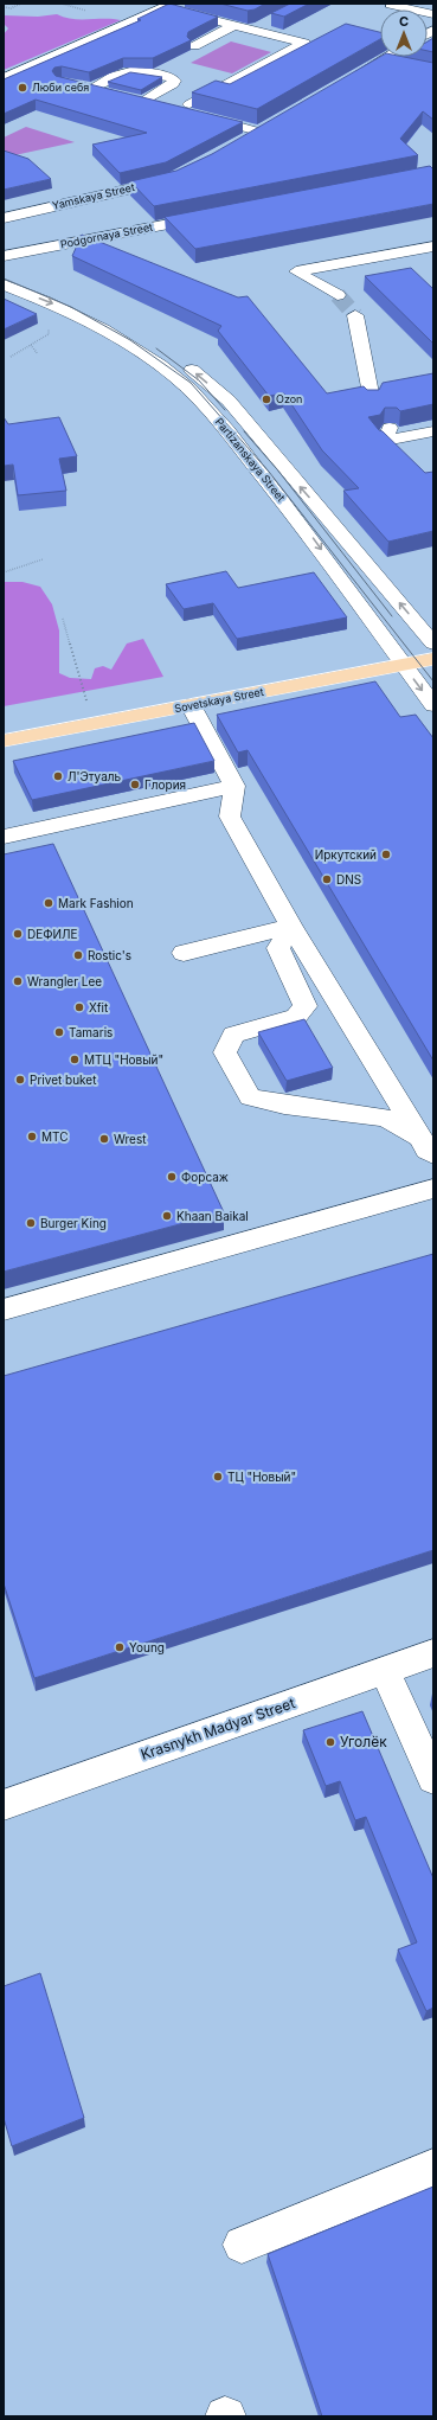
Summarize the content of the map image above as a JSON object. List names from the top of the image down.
{
  "streets": {
    "main road": ["Sovetskaya Street"],
    "street": [
      "Yamskaya Street",
      "Podgornaya Street",
      "Partizanskaya Street",
      "Krasnykh Madyar Street"
    ]
  },
  "crossings": [
    ["Partizanskaya Street", "Sovetskaya Street"]
  ],
  "places": [
    "Люби себя",
    "Ozon",
    "Л'Этуаль",
    "Глория",
    "Иркутский",
    "DNS",
    "Mark Fashion",
    "DЕФИЛЕ",
    "Rostic's",
    "Wrangler Lee",
    "Xfit",
    "Tamaris",
    "МТЦ \"Новый\"",
    "Privet buket",
    "МТС",
    "Wrest",
    "Форсаж",
    "Khaan Baikal",
    "Burger King",
    "ТЦ \"Новый\"",
    "Young",
    "Уголёк"
  ],
  "north": "top"
}
